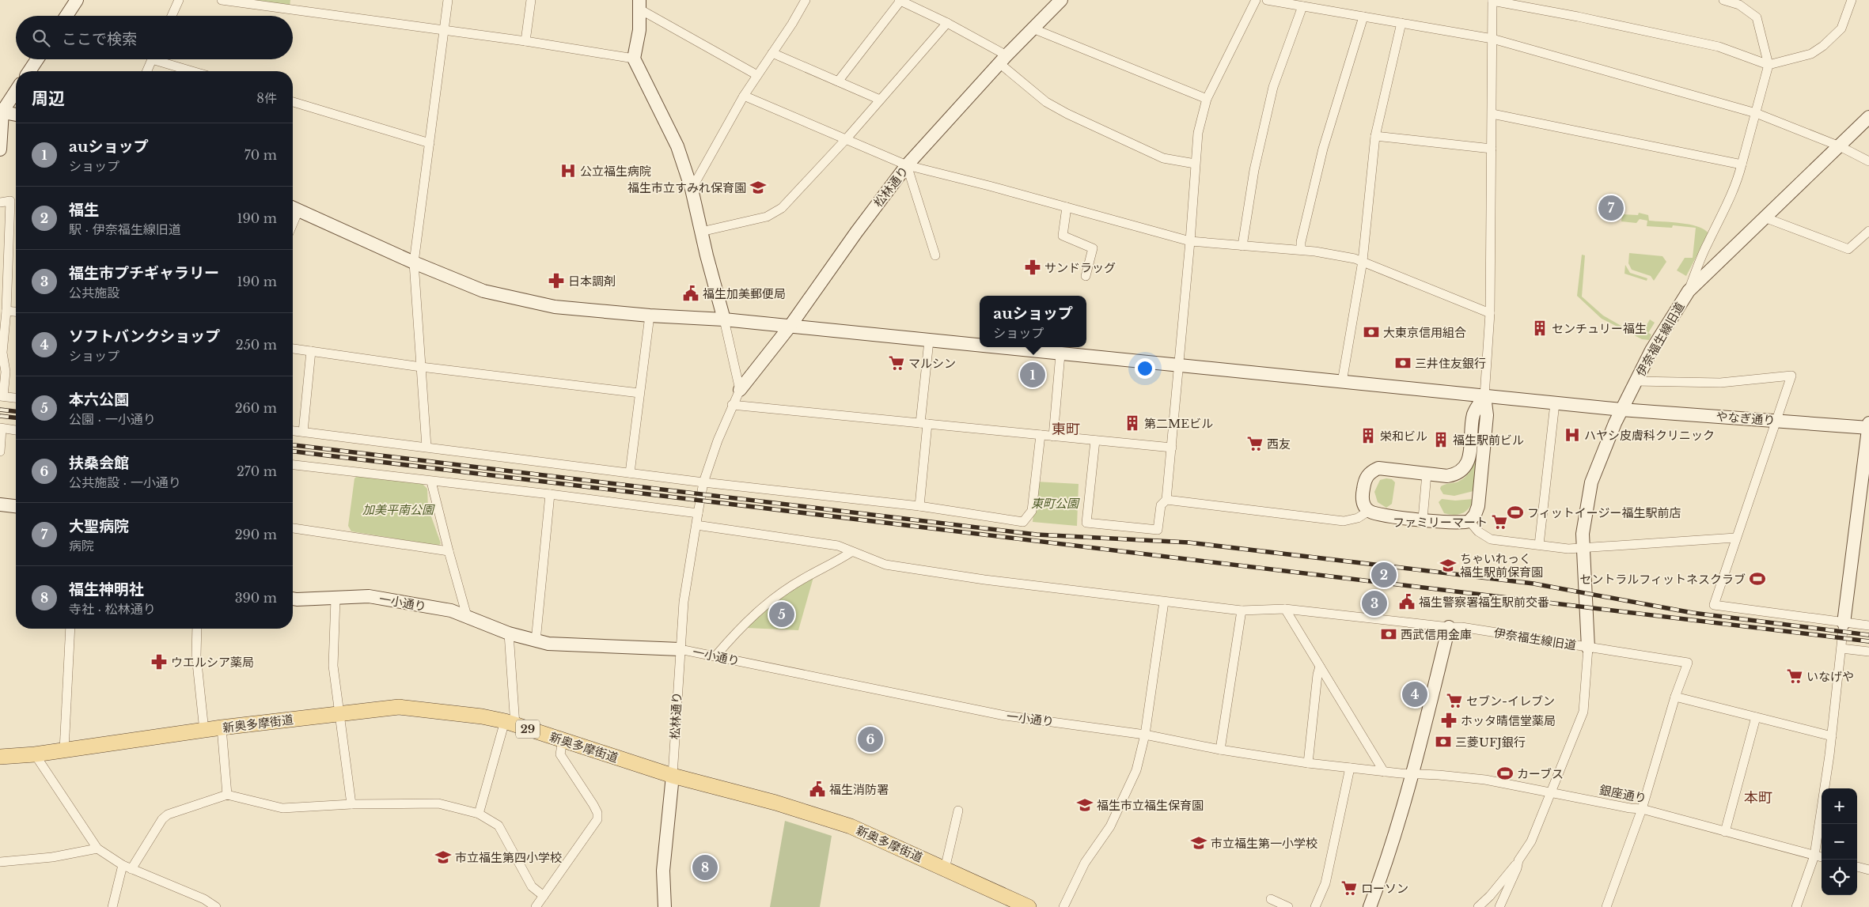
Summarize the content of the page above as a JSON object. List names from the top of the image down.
{
  "streets": {
    "main road": ["新奥多摩街道", "29"],
    "street": [
      "松林通り",
      "伊奈福生線旧道",
      "やなぎ通り",
      "一小通り",
      "銀座通り"
    ]
  },
  "crossings": [
    ["松林通り", "伊奈福生線旧道"],
    ["松林通り", "やなぎ通り"],
    ["松林通り", "一小通り"],
    ["松林通り", "新奥多摩街道"],
    ["伊奈福生線旧道", "やなぎ通り"],
    ["一小通り", "銀座通り"]
  ],
  "districts": ["東町", "本町"],
  "parks": ["東町公園", "加美平南公園"],
  "places": {
    "hospital": ["公立福生病院", "ハヤシ皮膚科クリニック"],
    "school or university": [
      "福生市立すみれ保育園",
      "ちゃいれっく 福生駅前保育園",
      "福生市立福生保育園",
      "市立福生第一小学校",
      "市立福生第四小学校"
    ],
    "pharmacy": [
      "サンドラッグ",
      "日本調剤",
      "ウエルシア薬局",
      "ホッタ晴信堂薬局"
    ],
    "public building": ["福生加美郵便局", "福生警察署福生駅前交番", "福生消防署"],
    "building": [
      "センチュリー福生",
      "第二MEビル",
      "栄和ビル",
      "福生駅前ビル"
    ],
    "bank": [
      "大東京信用組合",
      "三井住友銀行",
      "西武信用金庫",
      "三菱UFJ銀行"
    ],
    "supermarket": [
      "マルシン",
      "西友",
      "ファミリーマート",
      "いなげや",
      "セブン-イレブン",
      "ローソン"
    ],
    "sports": ["フィットイージー福生駅前店", "セントラルフィットネスクラブ", "カーブス"]
  },
  "page": {
    "search": "ここで検索",
    "heading": ["周辺", "8件"],
    "list": [
      {
        "mark": "1",
        "name": "auショップ",
        "note": "ショップ",
        "value": "70 m"
      },
      {
        "mark": "2",
        "name": "福生",
        "note": "駅 · 伊奈福生線旧道",
        "value": "190 m"
      },
      {
        "mark": "3",
        "name": "福生市プチギャラリー",
        "note": "公共施設",
        "value": "190 m"
      },
      {
        "mark": "4",
        "name": "ソフトバンクショップ",
        "note": "ショップ",
        "value": "250 m"
      },
      {
        "mark": "5",
        "name": "本六公園",
        "note": "公園 · 一小通り",
        "value": "260 m"
      },
      {
        "mark": "6",
        "name": "扶桑会館",
        "note": "公共施設 · 一小通り",
        "value": "270 m"
      },
      {
        "mark": "7",
        "name": "大聖病院",
        "note": "病院",
        "value": "290 m"
      },
      {
        "mark": "8",
        "name": "福生神明社",
        "note": "寺社 · 松林通り",
        "value": "390 m"
      }
    ],
    "pins": [
      "7",
      "1",
      "2",
      "3",
      "5",
      "4",
      "6",
      "8"
    ],
    "popup": ["auショップ", "ショップ"],
    "map_buttons": ["+", "−"]
  }
}
